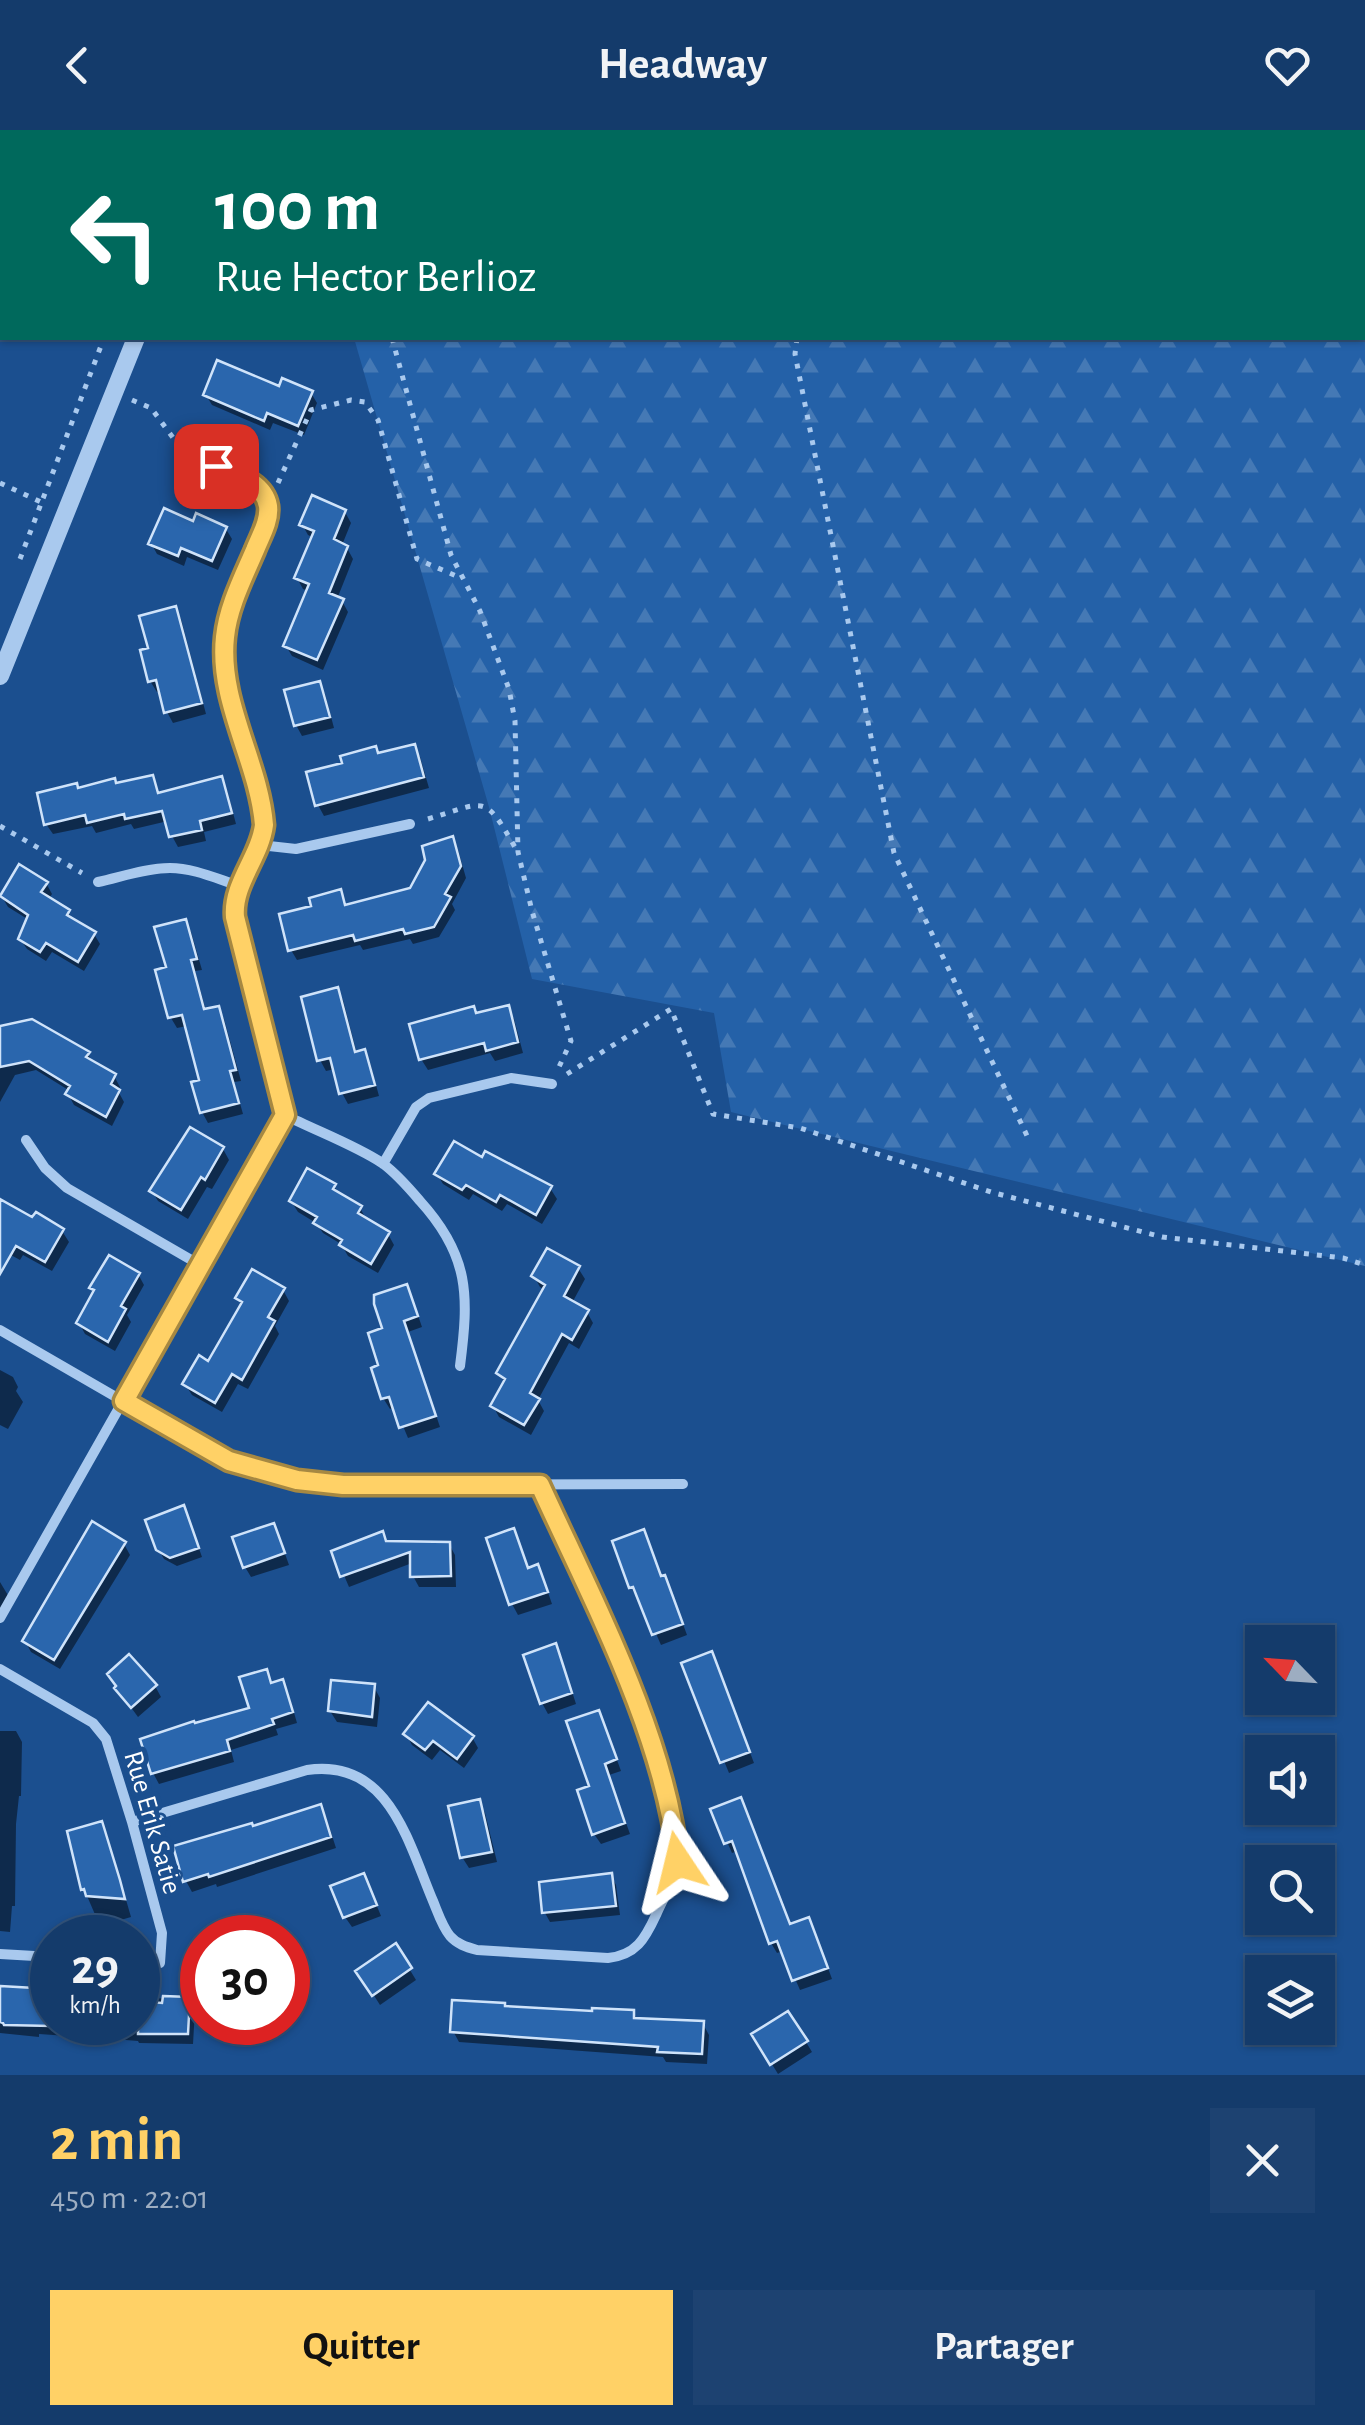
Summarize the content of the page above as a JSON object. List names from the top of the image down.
{
  "streets": {
    "street": ["Rue Erik Satie"]
  },
  "north": "top left",
  "page": {
    "header": "Headway",
    "turn": ["100 m", "Rue Hector Berlioz"],
    "speed": "29 km/h",
    "limit": "30",
    "heading": ["2 min", "450 m · 22:01"],
    "buttons": ["Quitter", "Partager"]
  }
}
